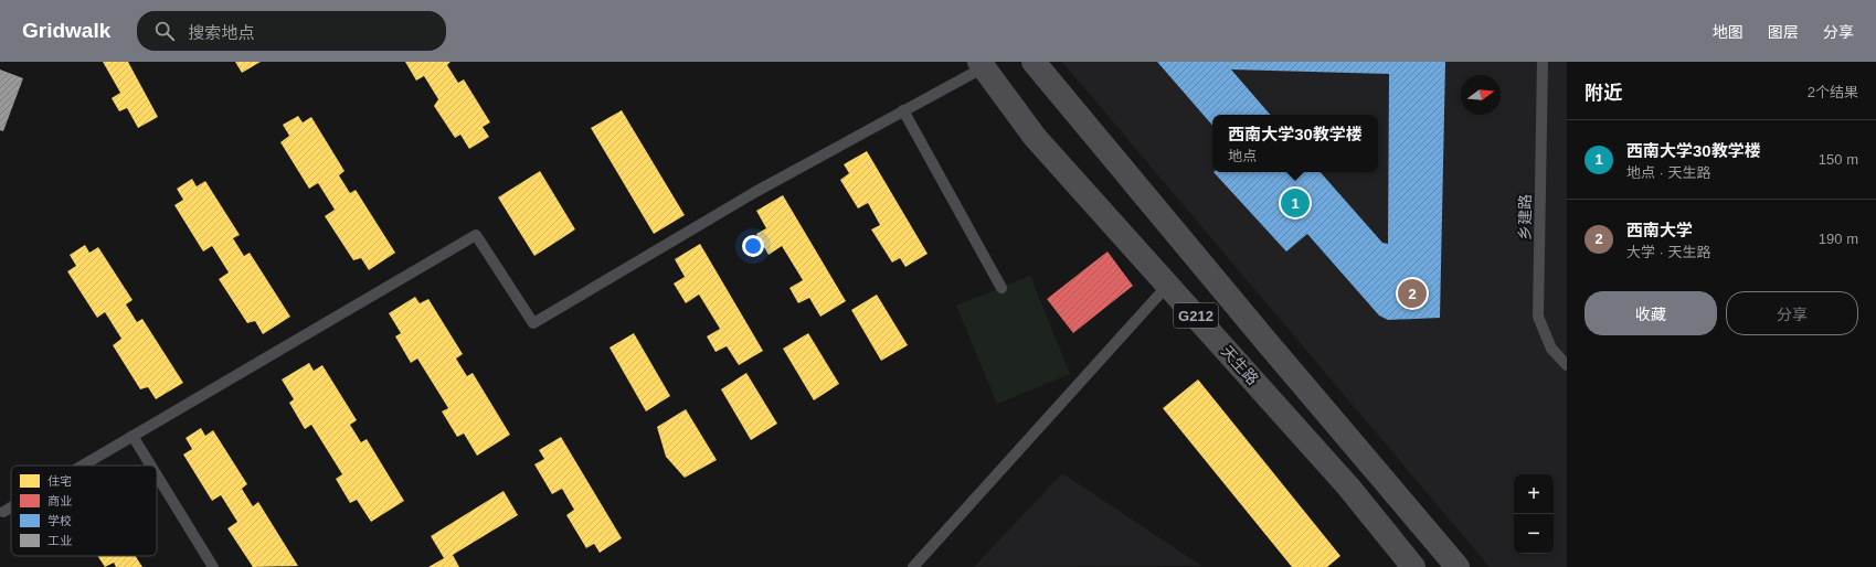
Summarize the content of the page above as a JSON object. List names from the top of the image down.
{
  "streets": {
    "highway": ["G212", "天生路"],
    "lane": ["乡建路"]
  },
  "legend": [
    "住宅",
    "商业",
    "学校",
    "工业"
  ],
  "north": "right",
  "page": {
    "header": "Gridwalk",
    "search": "搜索地点",
    "nav": ["地图", "图层", "分享"],
    "heading": ["附近", "2个结果"],
    "popup": ["西南大学30教学楼", "地点"],
    "list": [
      {
        "mark": "1",
        "name": "西南大学30教学楼",
        "note": "地点 · 天生路",
        "value": "150 m"
      },
      {
        "mark": "2",
        "name": "西南大学",
        "note": "大学 · 天生路",
        "value": "190 m"
      }
    ],
    "pins": ["1", "2"],
    "buttons": ["收藏", "分享"],
    "map_buttons": ["+", "−"]
  }
}
